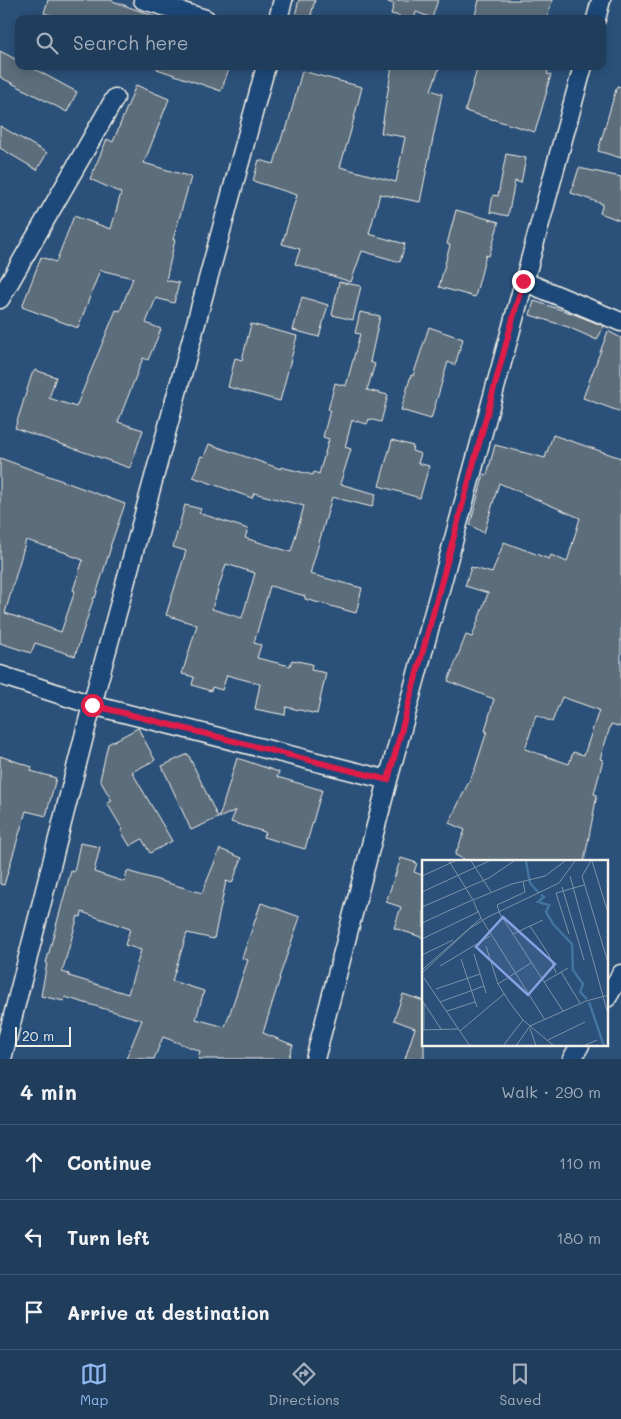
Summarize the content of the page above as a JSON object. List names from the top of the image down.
{
  "scale_bar": "20 m",
  "page": {
    "search": "Search here",
    "scale": "20 m",
    "heading": ["4 min", "Walk · 290 m"],
    "list": [
      ["Continue", "110 m"],
      ["Turn left", "180 m"],
      "Arrive at destination"
    ],
    "nav": ["Map", "Directions", "Saved"]
  }
}
